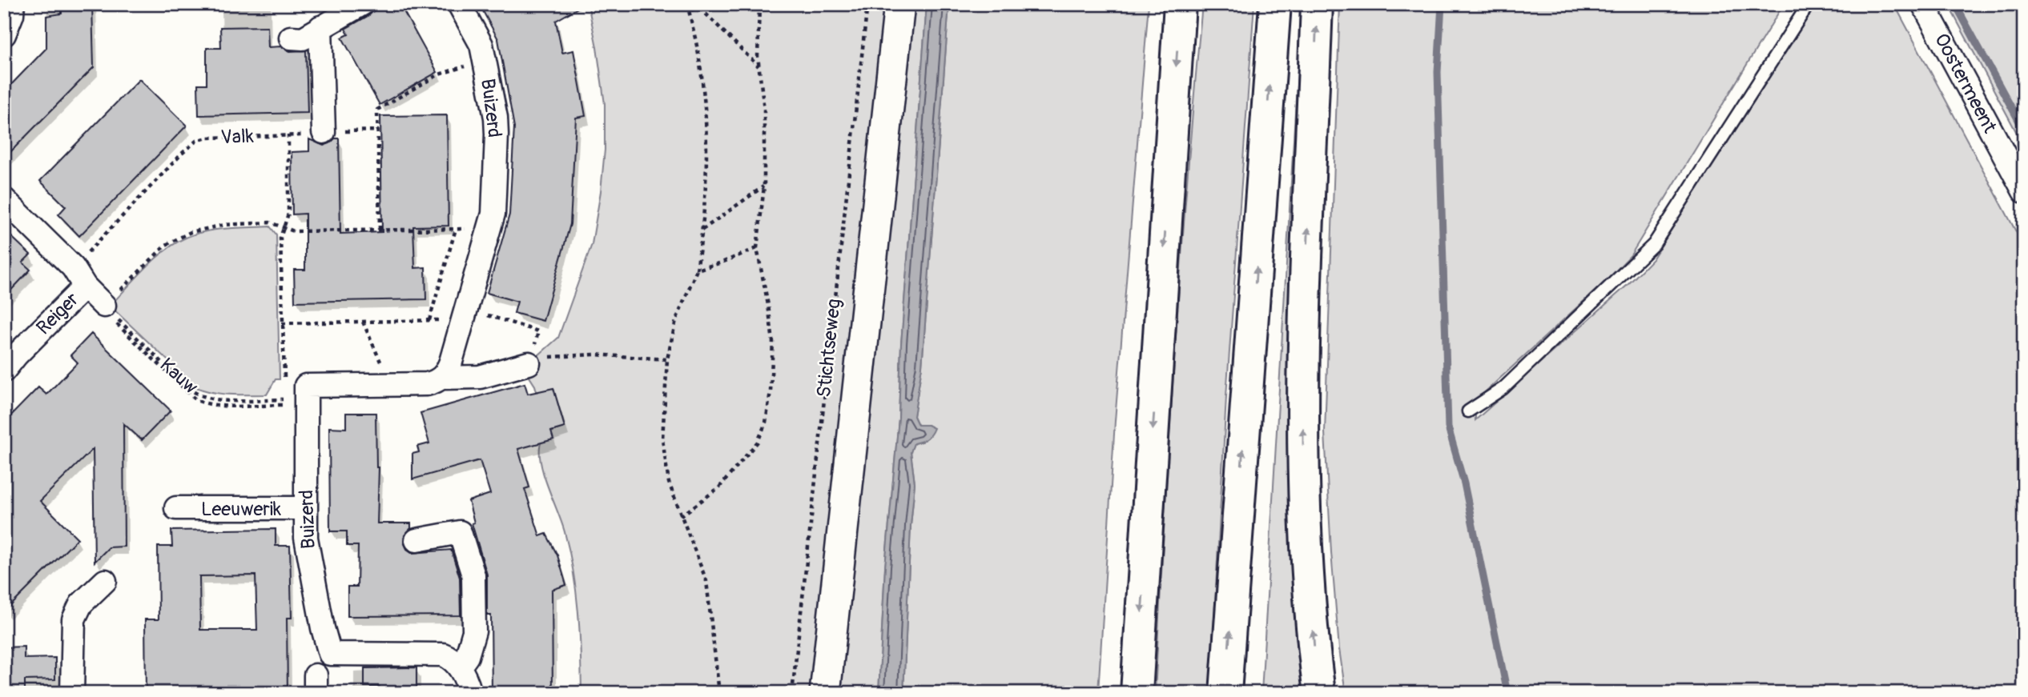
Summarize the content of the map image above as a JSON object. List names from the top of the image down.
{
  "streets": {
    "street": [
      "Oostermeent",
      "Buizerd",
      "Reiger",
      "Stichtseweg",
      "Leeuwerik"
    ],
    "path": ["Valk", "Kauw"]
  },
  "crossings": [
    ["Buizerd", "Leeuwerik"]
  ]
}
